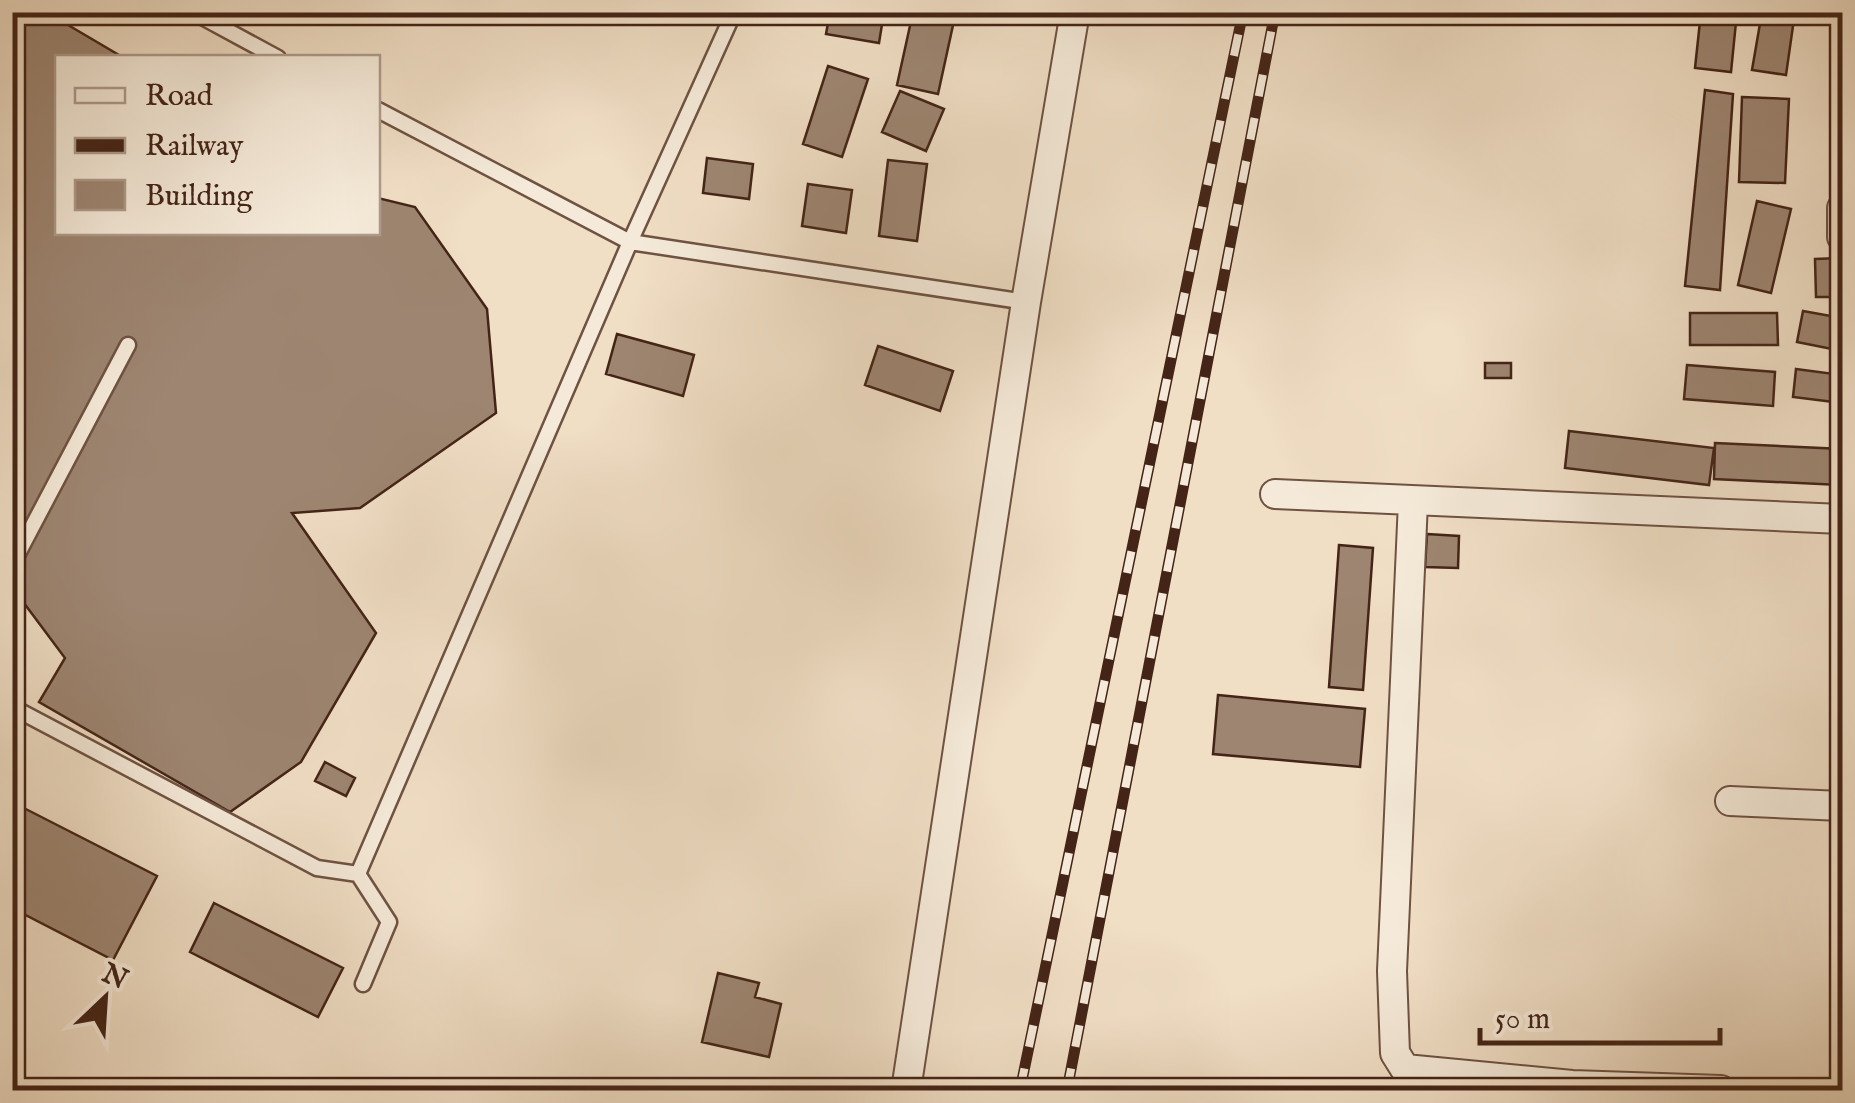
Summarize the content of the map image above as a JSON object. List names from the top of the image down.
{
  "legend": ["Road", "Railway", "Building"],
  "scale_bar": "50 m",
  "north": "top right"
}
